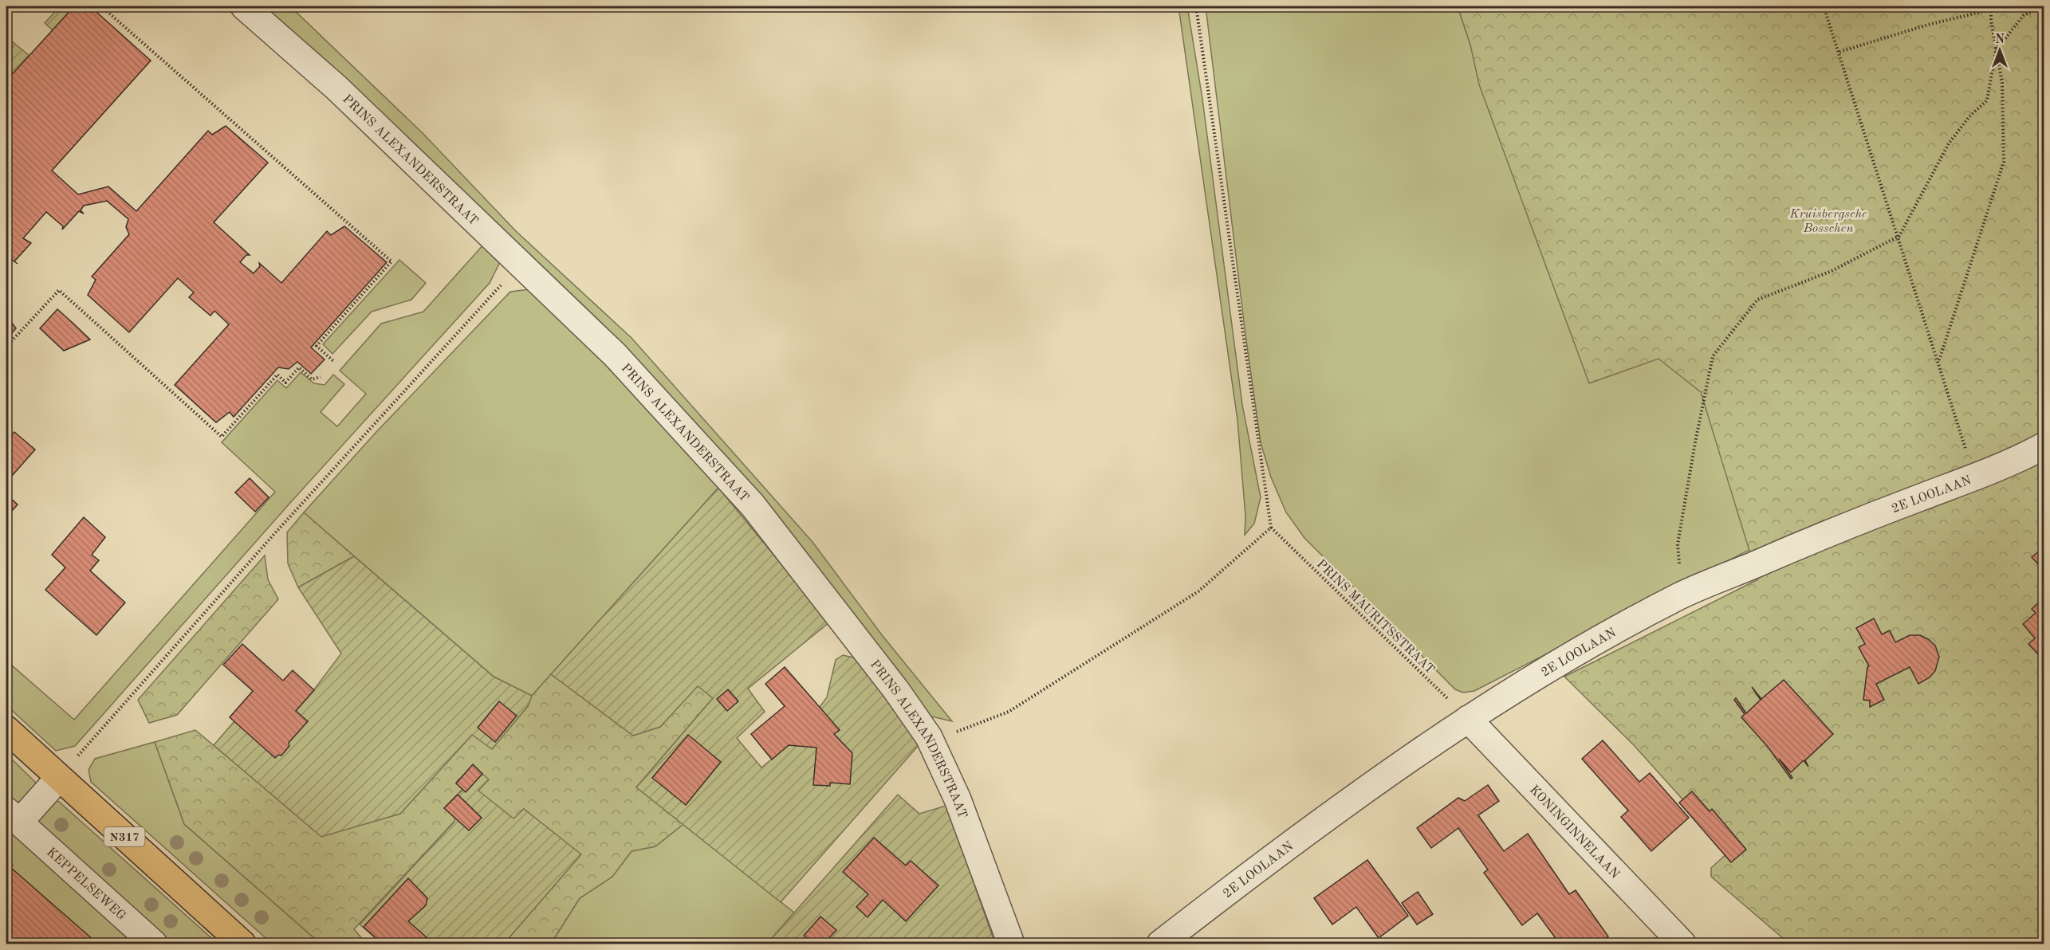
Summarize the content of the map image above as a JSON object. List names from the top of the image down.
{
  "streets": {
    "main road": ["N317"],
    "street": [
      "PRINS ALEXANDERSTRAAT",
      "2E LOOLAAN",
      "KONINGINNELAAN",
      "KEPPELSEWEG"
    ],
    "path": ["PRINS MAURITSSTRAAT"]
  },
  "crossings": [
    ["2E LOOLAAN", "PRINS MAURITSSTRAAT"],
    ["2E LOOLAAN", "KONINGINNELAAN"],
    ["PRINS MAURITSSTRAAT", "KONINGINNELAAN"],
    ["N317", "KEPPELSEWEG"]
  ],
  "parks": ["Kruisbergsche Bosschen"],
  "north": "top"
}
